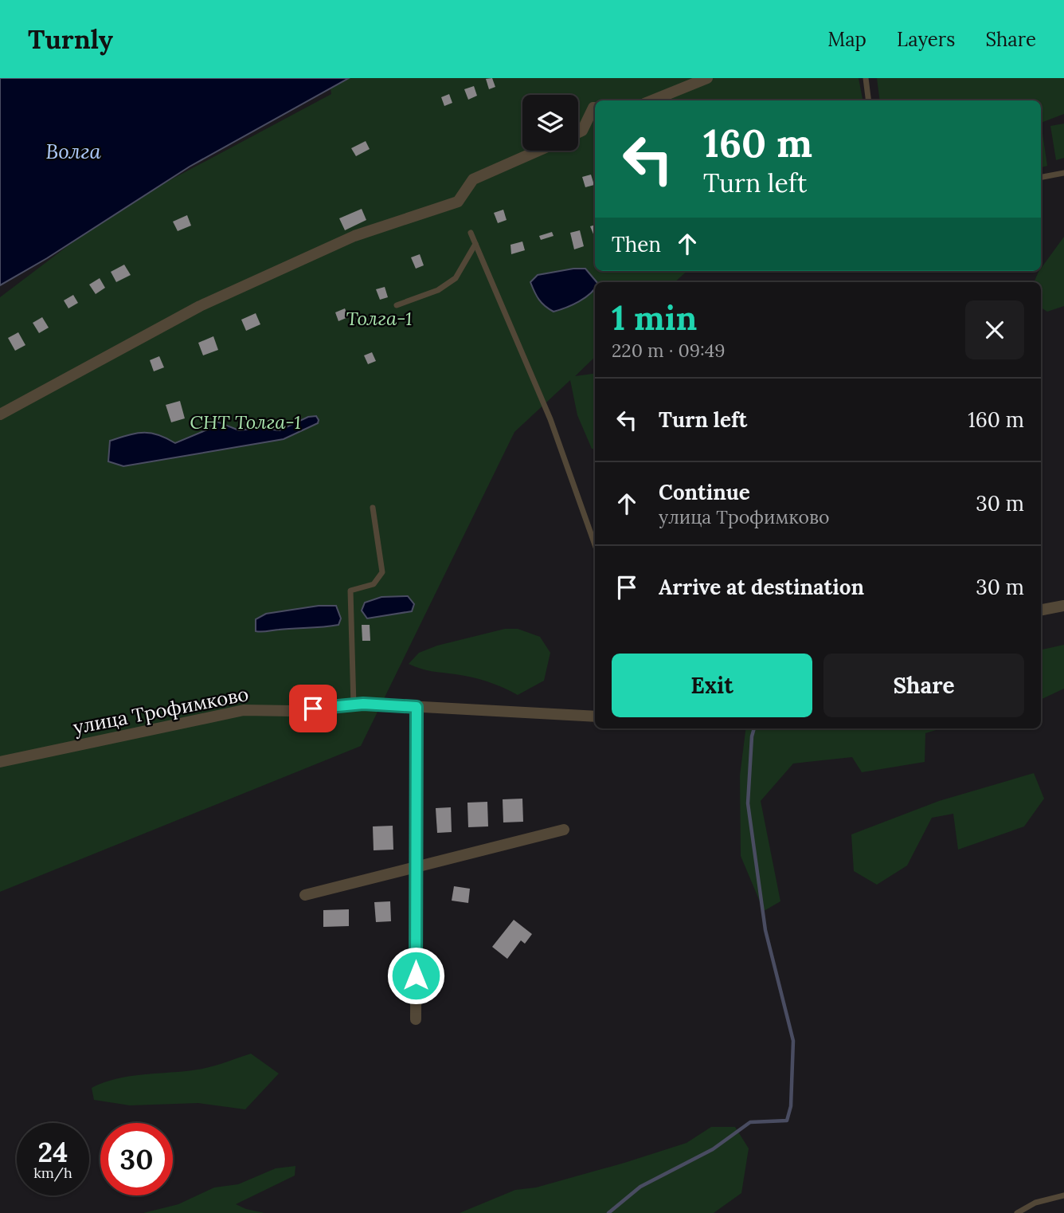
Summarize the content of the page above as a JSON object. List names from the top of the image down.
{
  "streets": {
    "street": ["улица Трофимково"]
  },
  "water": ["Волга"],
  "parks": ["Толга-1", "СНТ Толга-1"],
  "page": {
    "header": "Turnly",
    "nav": ["Map", "Layers", "Share"],
    "turn": ["160 m", "Turn left"],
    "then": "Then",
    "heading": ["1 min", "220 m · 09:49"],
    "list": [
      {
        "name": "Turn left",
        "value": "160 m"
      },
      {
        "name": "Continue",
        "note": "улица Трофимково",
        "value": "30 m"
      },
      {
        "name": "Arrive at destination",
        "value": "30 m"
      }
    ],
    "buttons": ["Exit", "Share"],
    "speed": "24 km/h",
    "limit": "30"
  }
}
